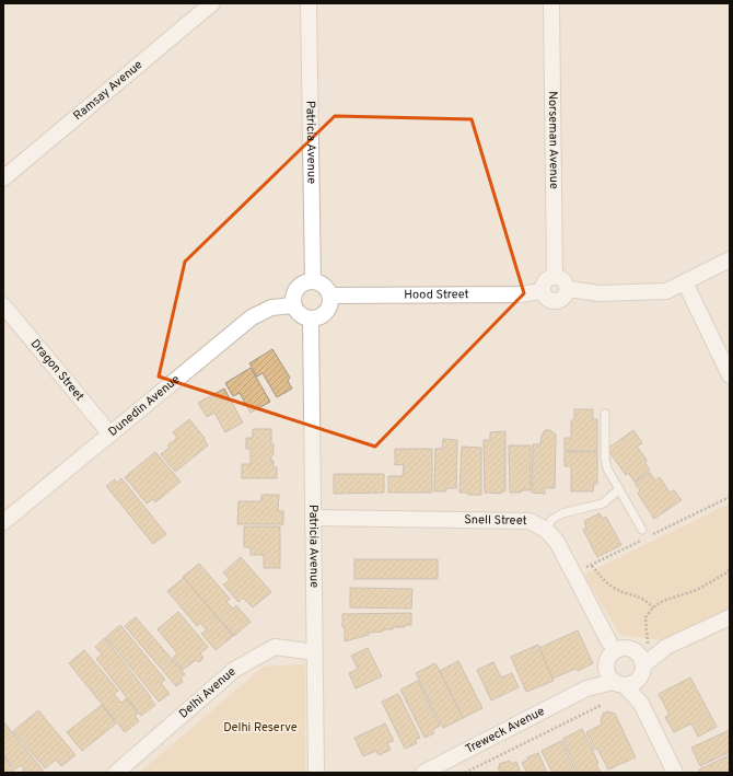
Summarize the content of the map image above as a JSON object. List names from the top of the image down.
{
  "streets": {
    "street": [
      "Ramsay Avenue",
      "Norseman Avenue",
      "Patricia Avenue",
      "Hood Street",
      "Dragon Street",
      "Dunedin Avenue",
      "Snell Street",
      "Delhi Avenue",
      "Treweck Avenue"
    ]
  },
  "crossings": [
    ["Norseman Avenue", "Hood Street"],
    ["Patricia Avenue", "Hood Street"],
    ["Patricia Avenue", "Dunedin Avenue"],
    ["Patricia Avenue", "Snell Street"],
    ["Patricia Avenue", "Delhi Avenue"],
    ["Hood Street", "Dunedin Avenue"],
    ["Dragon Street", "Dunedin Avenue"]
  ],
  "parks": ["Delhi Reserve"]
}
